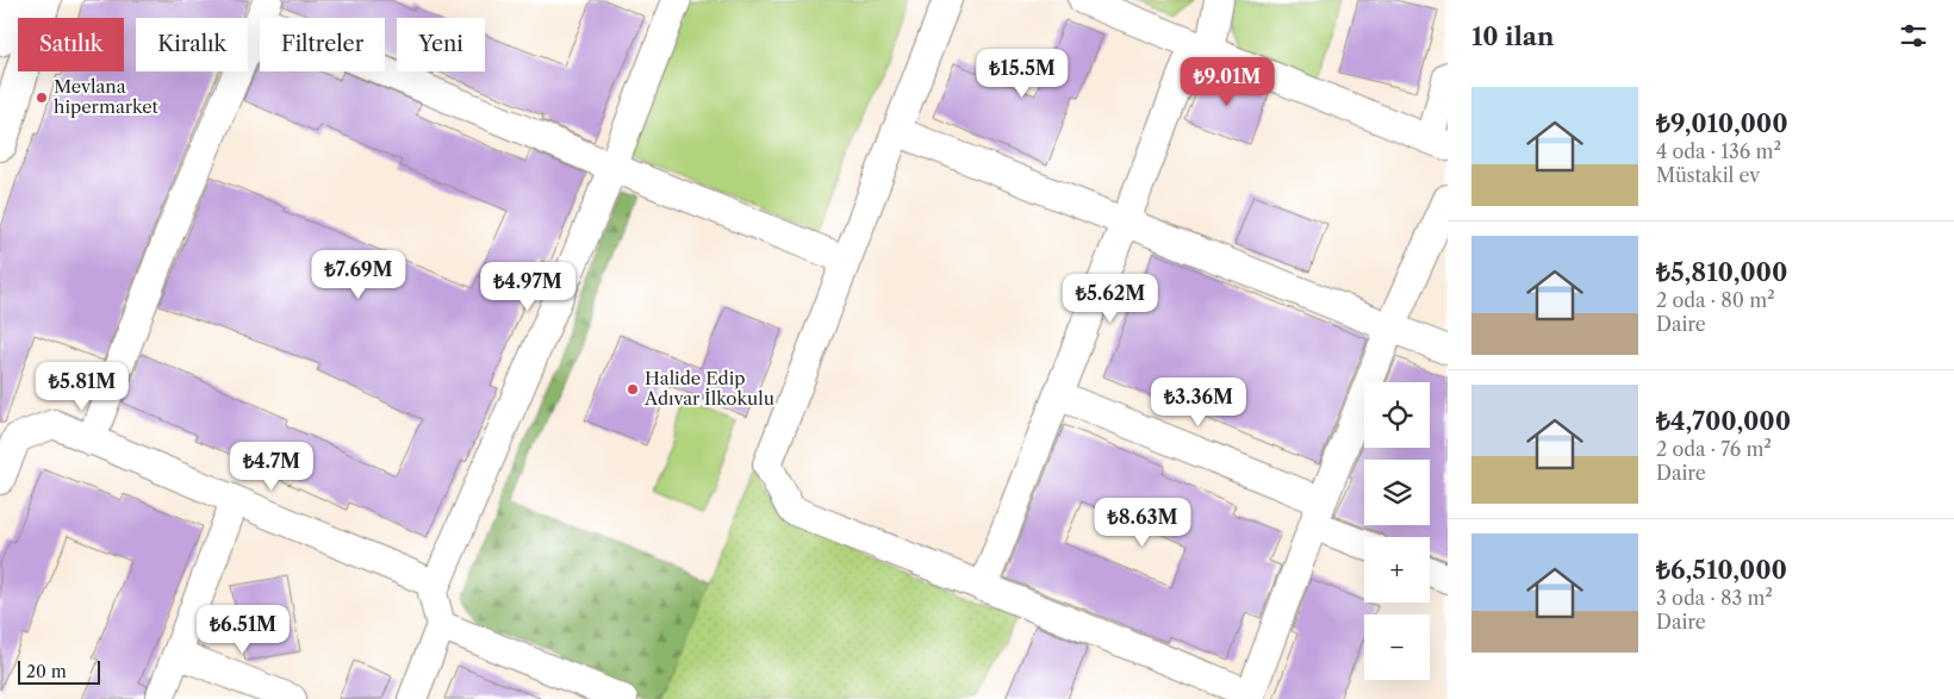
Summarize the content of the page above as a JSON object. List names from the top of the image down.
{
  "places": ["Mevlana hipermarket", "Halide Edip Adıvar İlkokulu"],
  "scale_bar": "20 m",
  "page": {
    "heading": "10 ilan",
    "chip": [
      "Satılık",
      "Kiralık",
      "Filtreler",
      "Yeni"
    ],
    "price": [
      "₺15.5M",
      "₺9.01M",
      "₺7.69M",
      "₺4.97M",
      "₺5.62M",
      "₺5.81M",
      "₺3.36M",
      "₺4.7M",
      "₺8.63M",
      "₺6.51M"
    ],
    "list": [
      {
        "name": "₺9,010,000",
        "note": "4 oda · 136 m² · Müstakil ev"
      },
      {
        "name": "₺5,810,000",
        "note": "2 oda · 80 m² · Daire"
      },
      {
        "name": "₺4,700,000",
        "note": "2 oda · 76 m² · Daire"
      },
      {
        "name": "₺6,510,000",
        "note": "3 oda · 83 m² · Daire"
      }
    ],
    "map_buttons": ["+", "−"],
    "scale": "20 m"
  }
}
